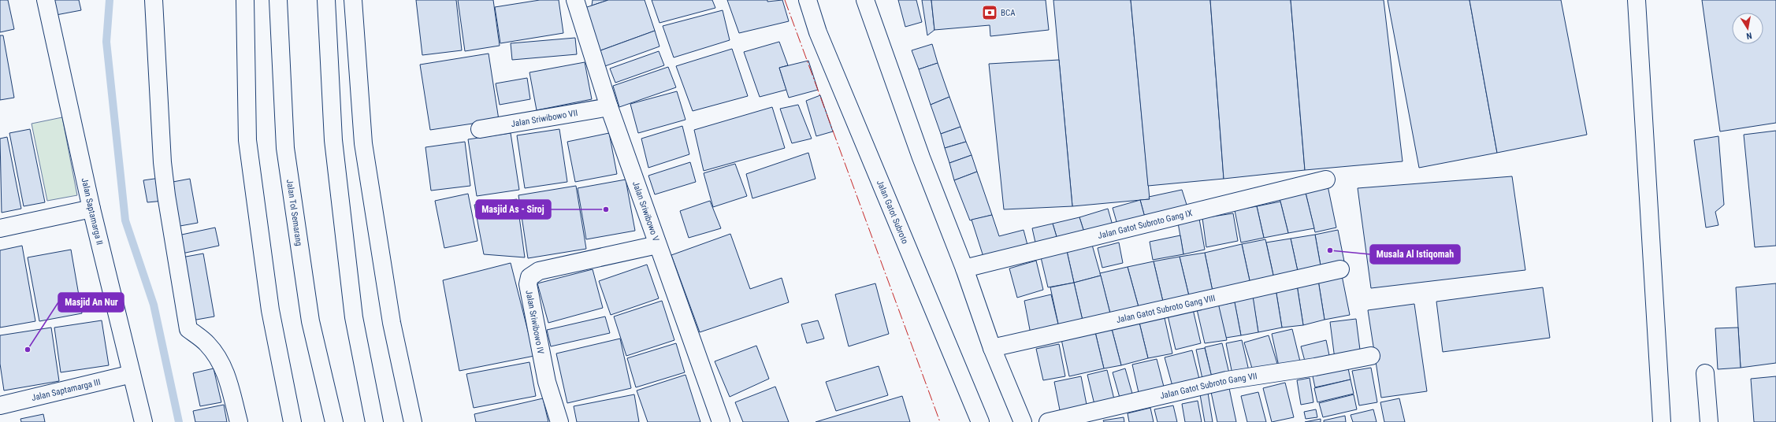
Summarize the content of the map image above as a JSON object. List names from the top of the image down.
{
  "streets": {
    "main road": [
      "Jalan Sriwibowo VII",
      "Jalan Saptamarga II",
      "Jalan Sriwibowo V",
      "Jalan Gatot Subroto",
      "Jalan Tol Semarang",
      "Jalan Gatot Subroto Gang IX",
      "Jalan Gatot Subroto Gang VIII",
      "Jalan Sriwibowo IV",
      "Jalan Gatot Subroto Gang VII",
      "Jalan Saptamarga III"
    ]
  },
  "crossings": [
    ["Jalan Sriwibowo VII", "Jalan Sriwibowo V"],
    ["Jalan Saptamarga II", "Jalan Saptamarga III"],
    ["Jalan Sriwibowo V", "Jalan Sriwibowo IV"]
  ],
  "places": {
    "bank": ["BCA"],
    "other": ["Masjid As - Siroj", "Musala Al Istiqomah", "Masjid An Nur"]
  },
  "north": "bottom"
}
